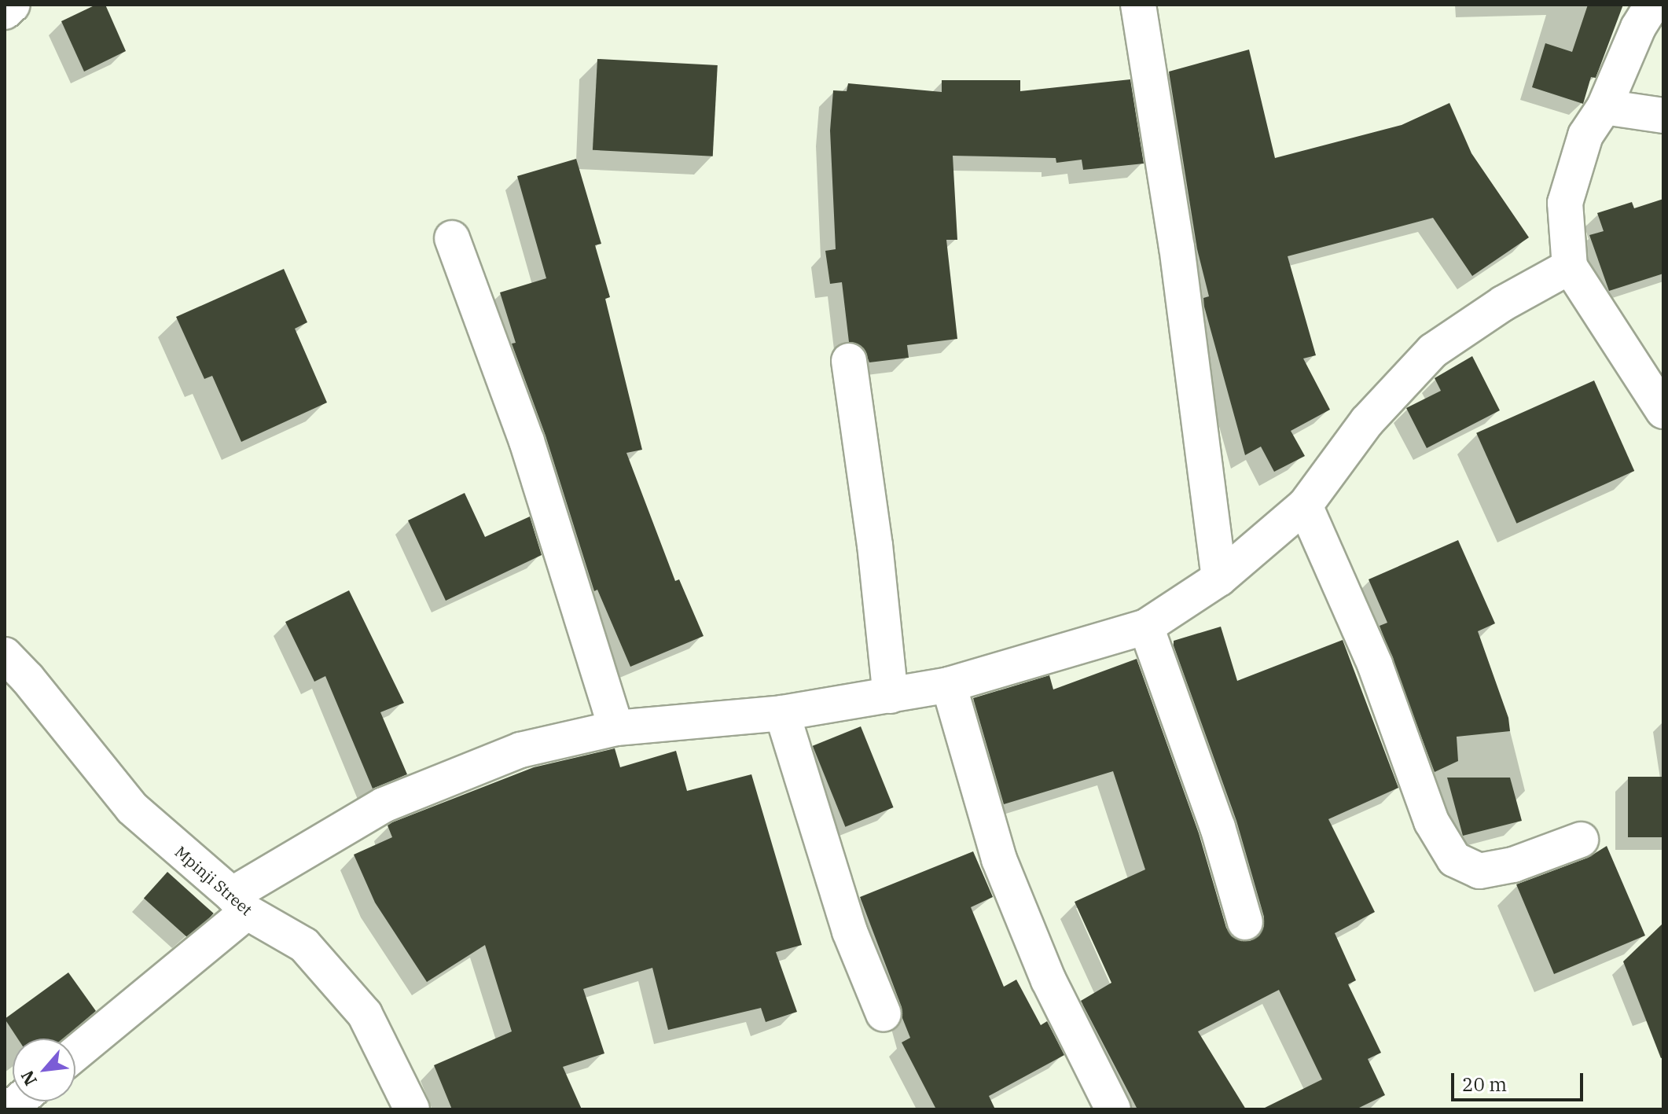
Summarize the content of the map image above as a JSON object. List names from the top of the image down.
{
  "streets": {
    "street": ["Mpinji Street"]
  },
  "scale_bar": "20 m",
  "north": "bottom left"
}
